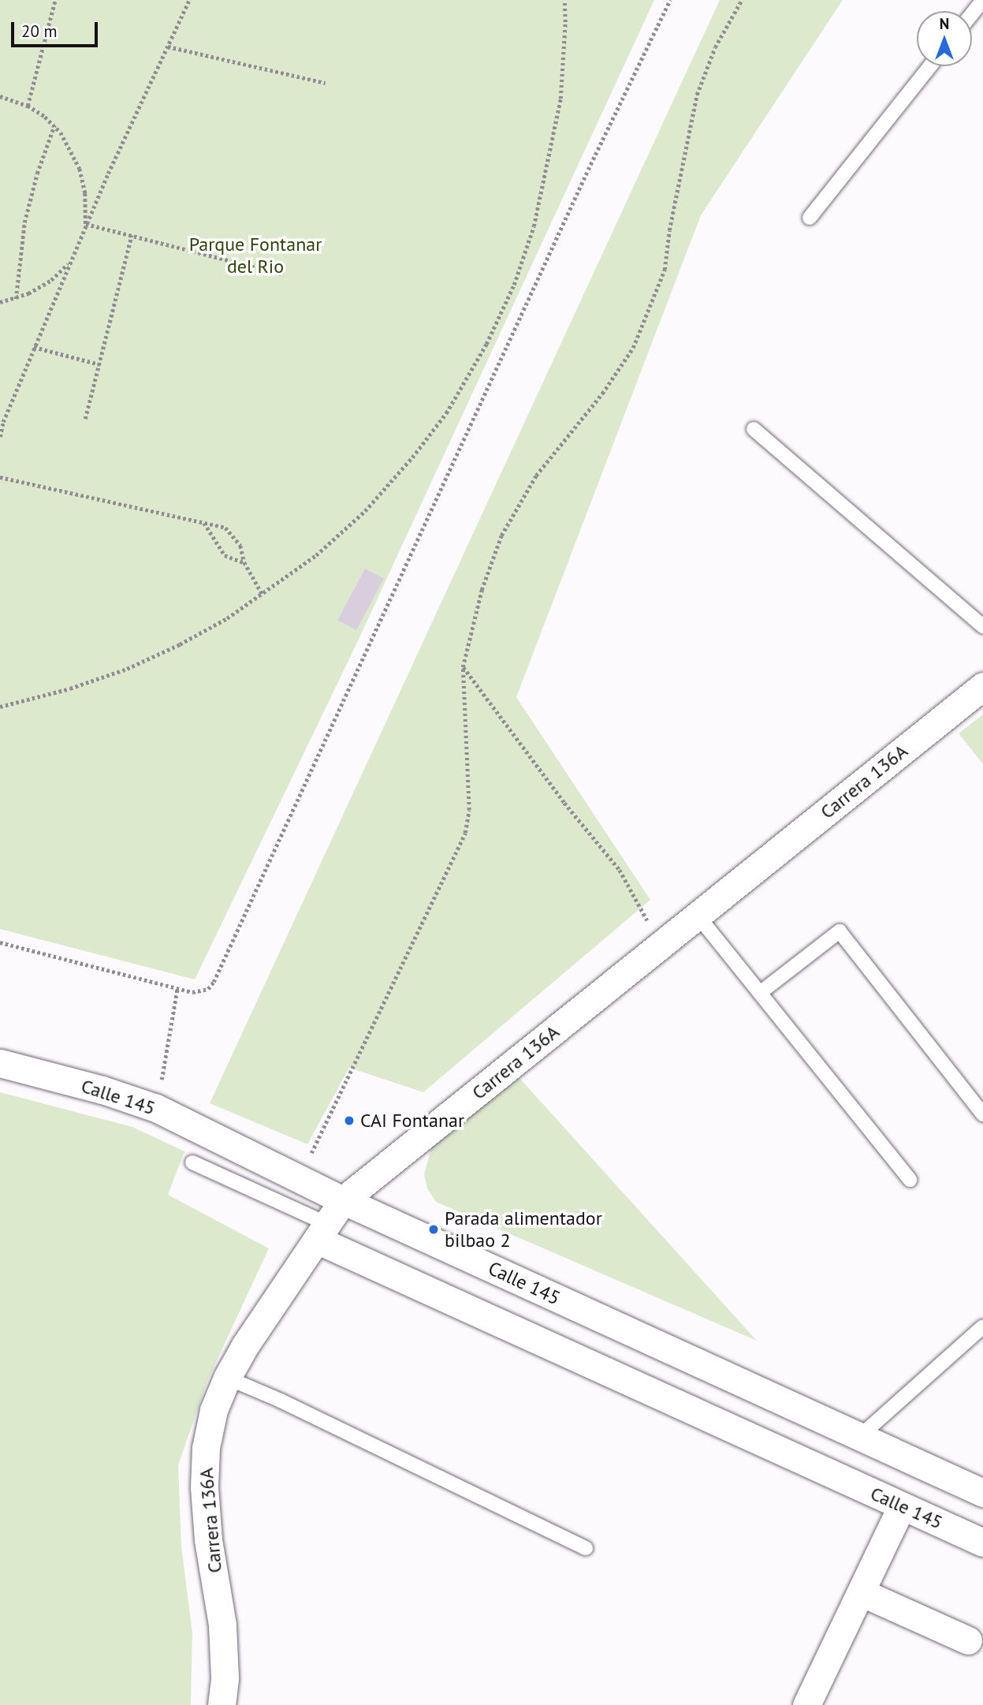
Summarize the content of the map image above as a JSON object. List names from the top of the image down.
{
  "streets": {
    "street": ["Carrera 136A", "Calle 145"]
  },
  "crossings": [
    ["Carrera 136A", "Calle 145"]
  ],
  "parks": ["Parque Fontanar del Rio"],
  "places": ["CAI Fontanar", "Parada alimentador bilbao 2"],
  "scale_bar": "20 m",
  "north": "top"
}
